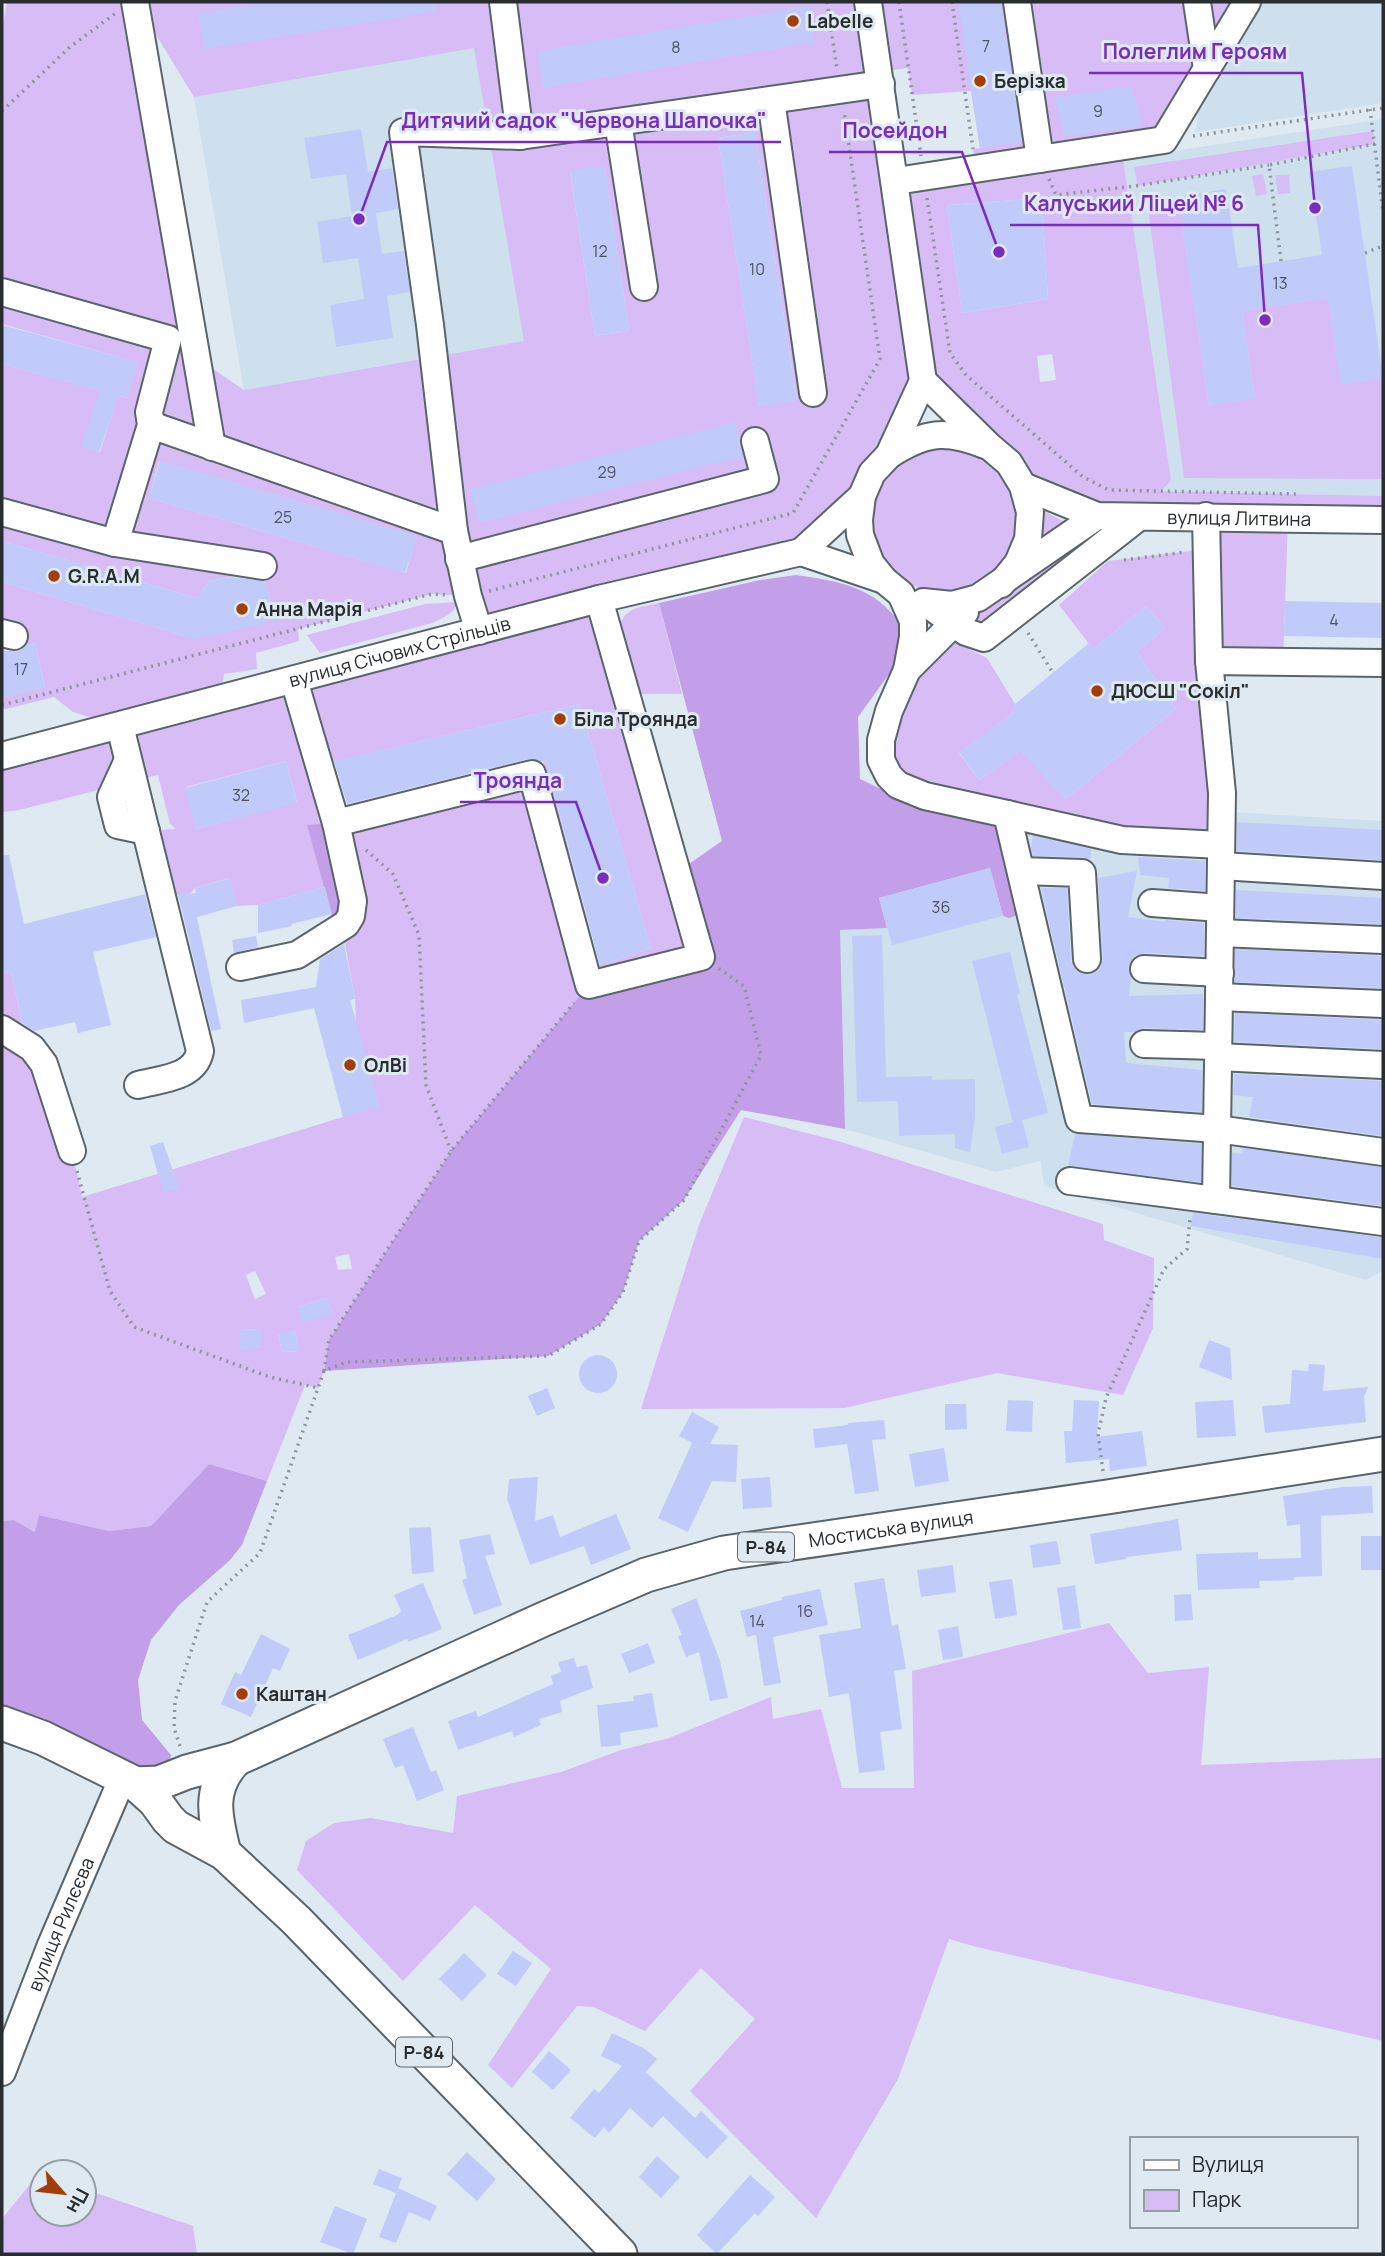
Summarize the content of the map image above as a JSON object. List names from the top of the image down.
{
  "streets": {
    "main road": ["Мостиська вулиця", "Р-84"],
    "street": ["вулиця Литвина", "вулиця Січових Стрільців", "вулиця Рилєєва"]
  },
  "crossings": [
    ["вулиця Литвина", "вулиця Січових Стрільців"],
    ["Мостиська вулиця", "вулиця Рилєєва"]
  ],
  "places": [
    "Labelle",
    "Берізка",
    "Полеглим Героям",
    "Дитячий садок \"Червона Шапочка\"",
    "Посейдон",
    "Калуський Ліцей № 6",
    "G.R.A.M",
    "Анна Марія",
    "ДЮСШ \"Сокіл\"",
    "Біла Троянда",
    "Троянда",
    "ОлВі",
    "Каштан"
  ],
  "house_numbers": [
    "7",
    "8",
    "9",
    "12",
    "10",
    "13",
    "29",
    "25",
    "4",
    "17",
    "32",
    "36",
    "16",
    "14"
  ],
  "legend": ["Вулиця", "Парк"],
  "north": "bottom right"
}
